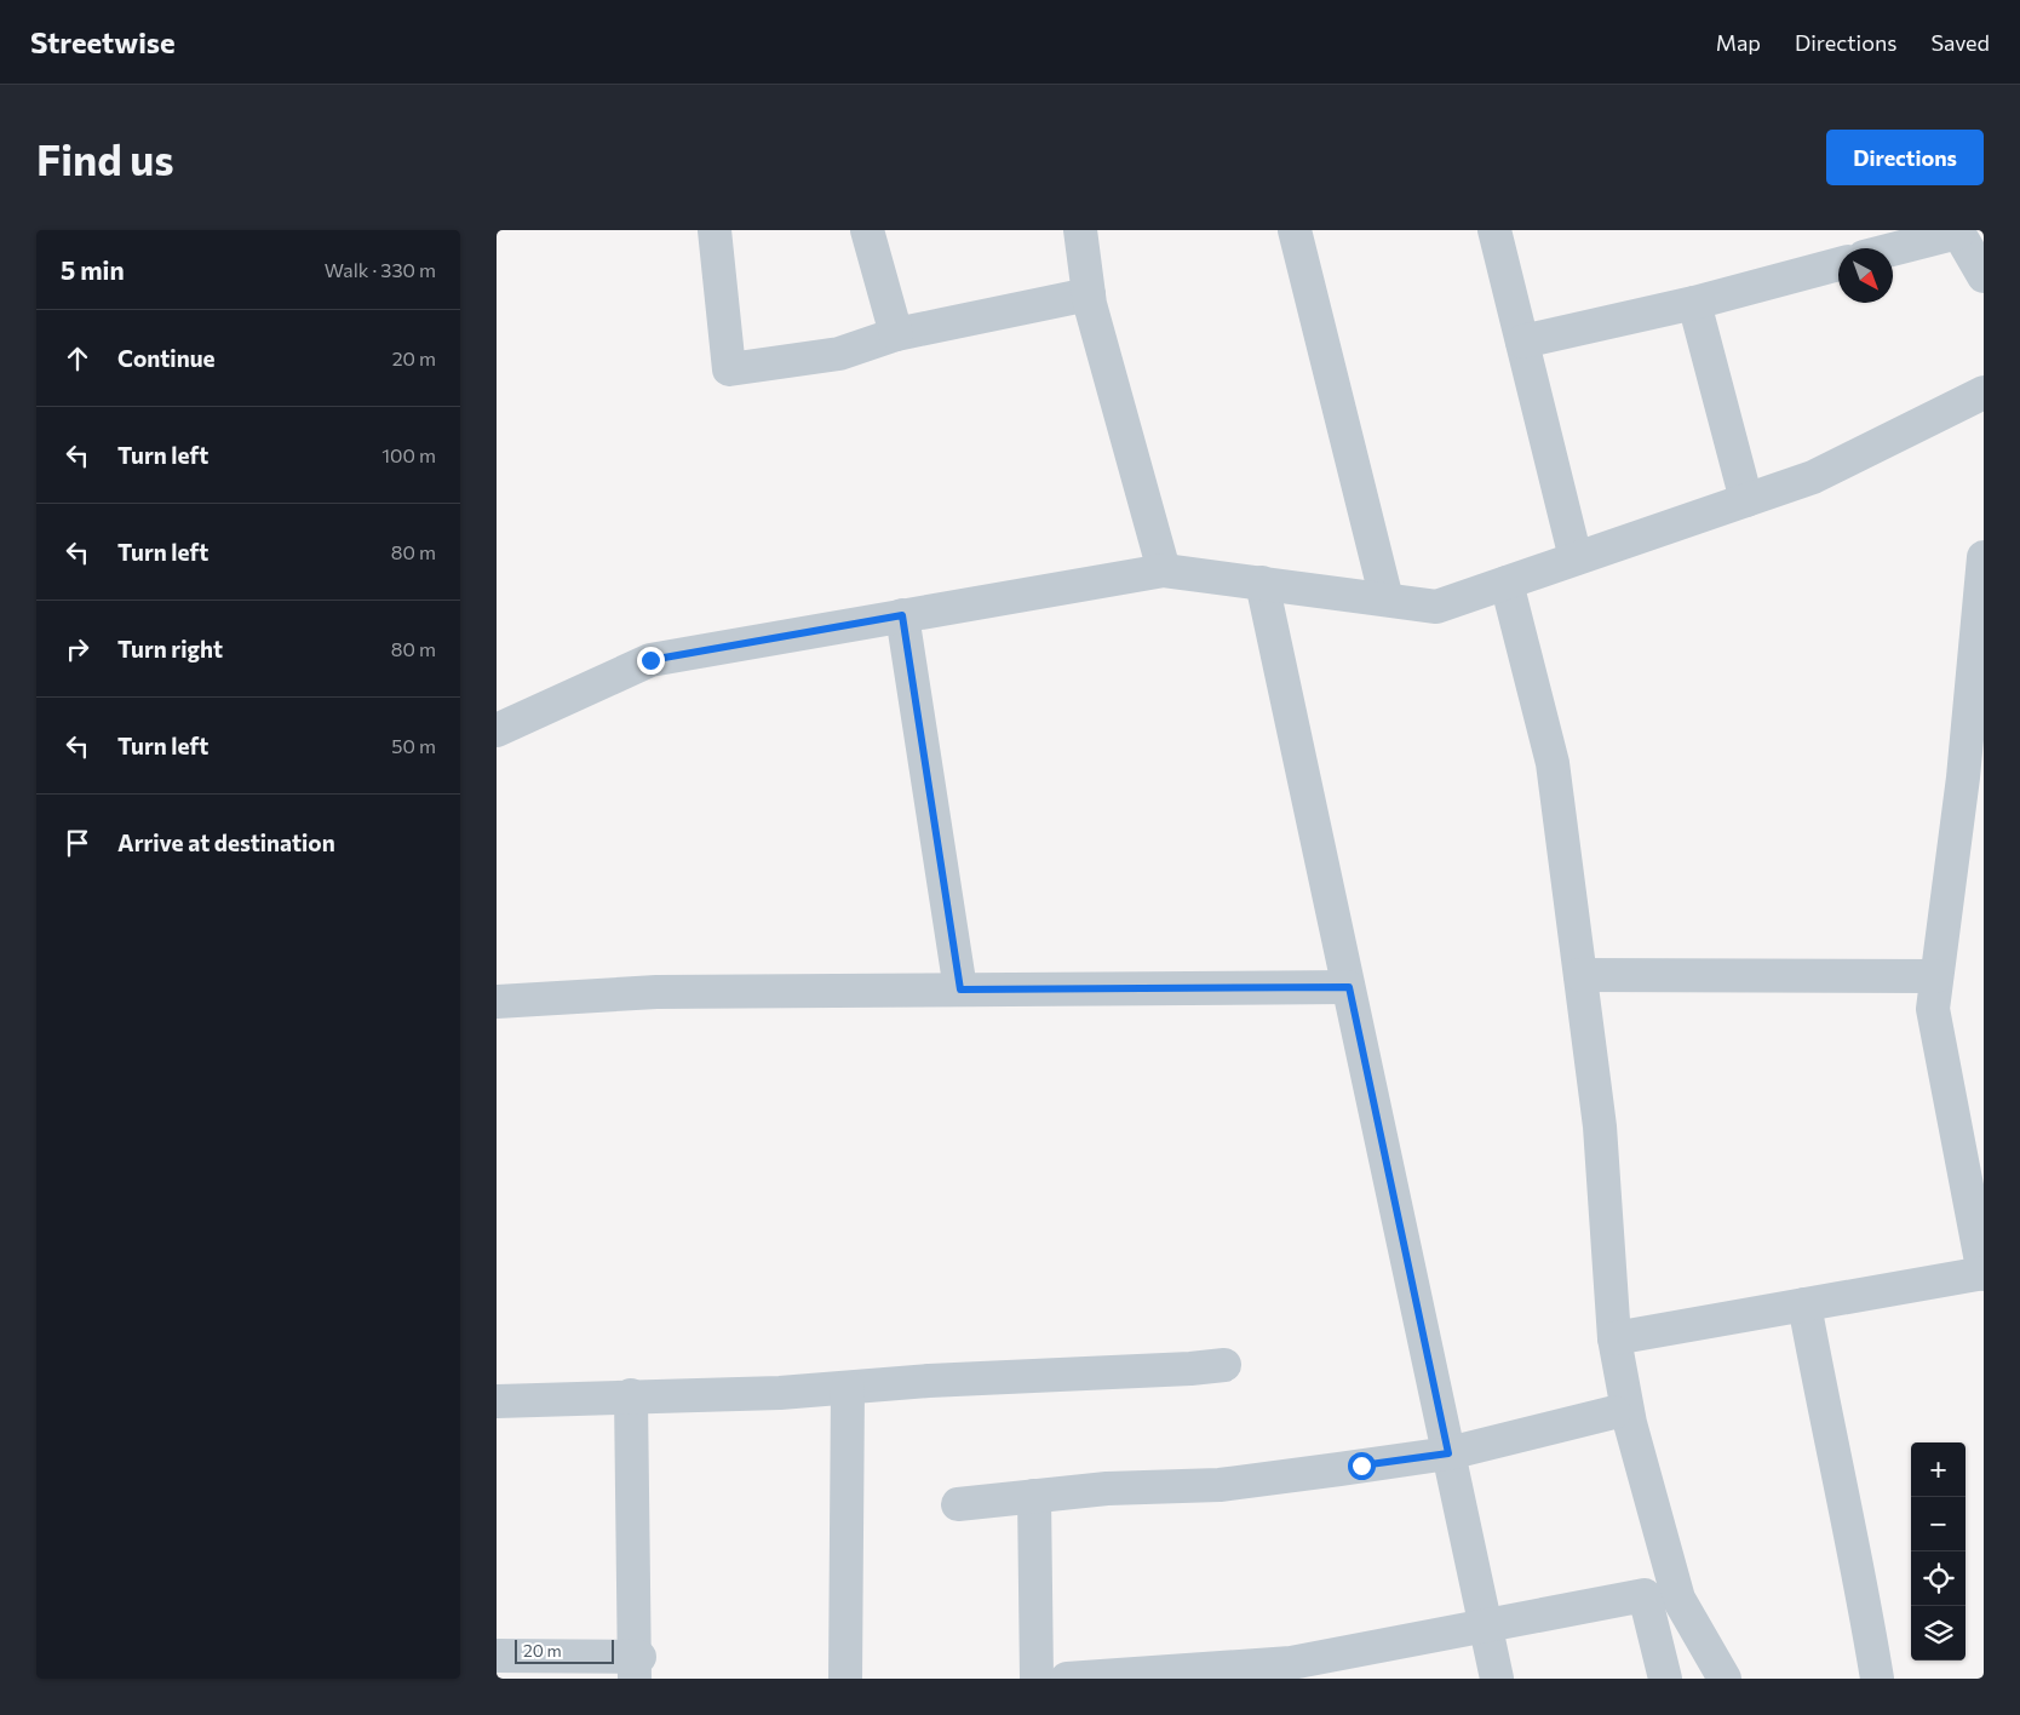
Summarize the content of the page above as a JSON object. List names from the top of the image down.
{
  "scale_bar": "20 m",
  "north": "bottom right",
  "page": {
    "header": "Streetwise",
    "nav": ["Map", "Directions", "Saved"],
    "buttons": "Directions",
    "title": "Find us",
    "heading": ["5 min", "Walk · 330 m"],
    "list": [
      ["Continue", "20 m"],
      ["Turn left", "100 m"],
      ["Turn left", "80 m"],
      ["Turn right", "80 m"],
      ["Turn left", "50 m"],
      "Arrive at destination"
    ],
    "map_buttons": ["+", "−"],
    "scale": "20 m"
  }
}
